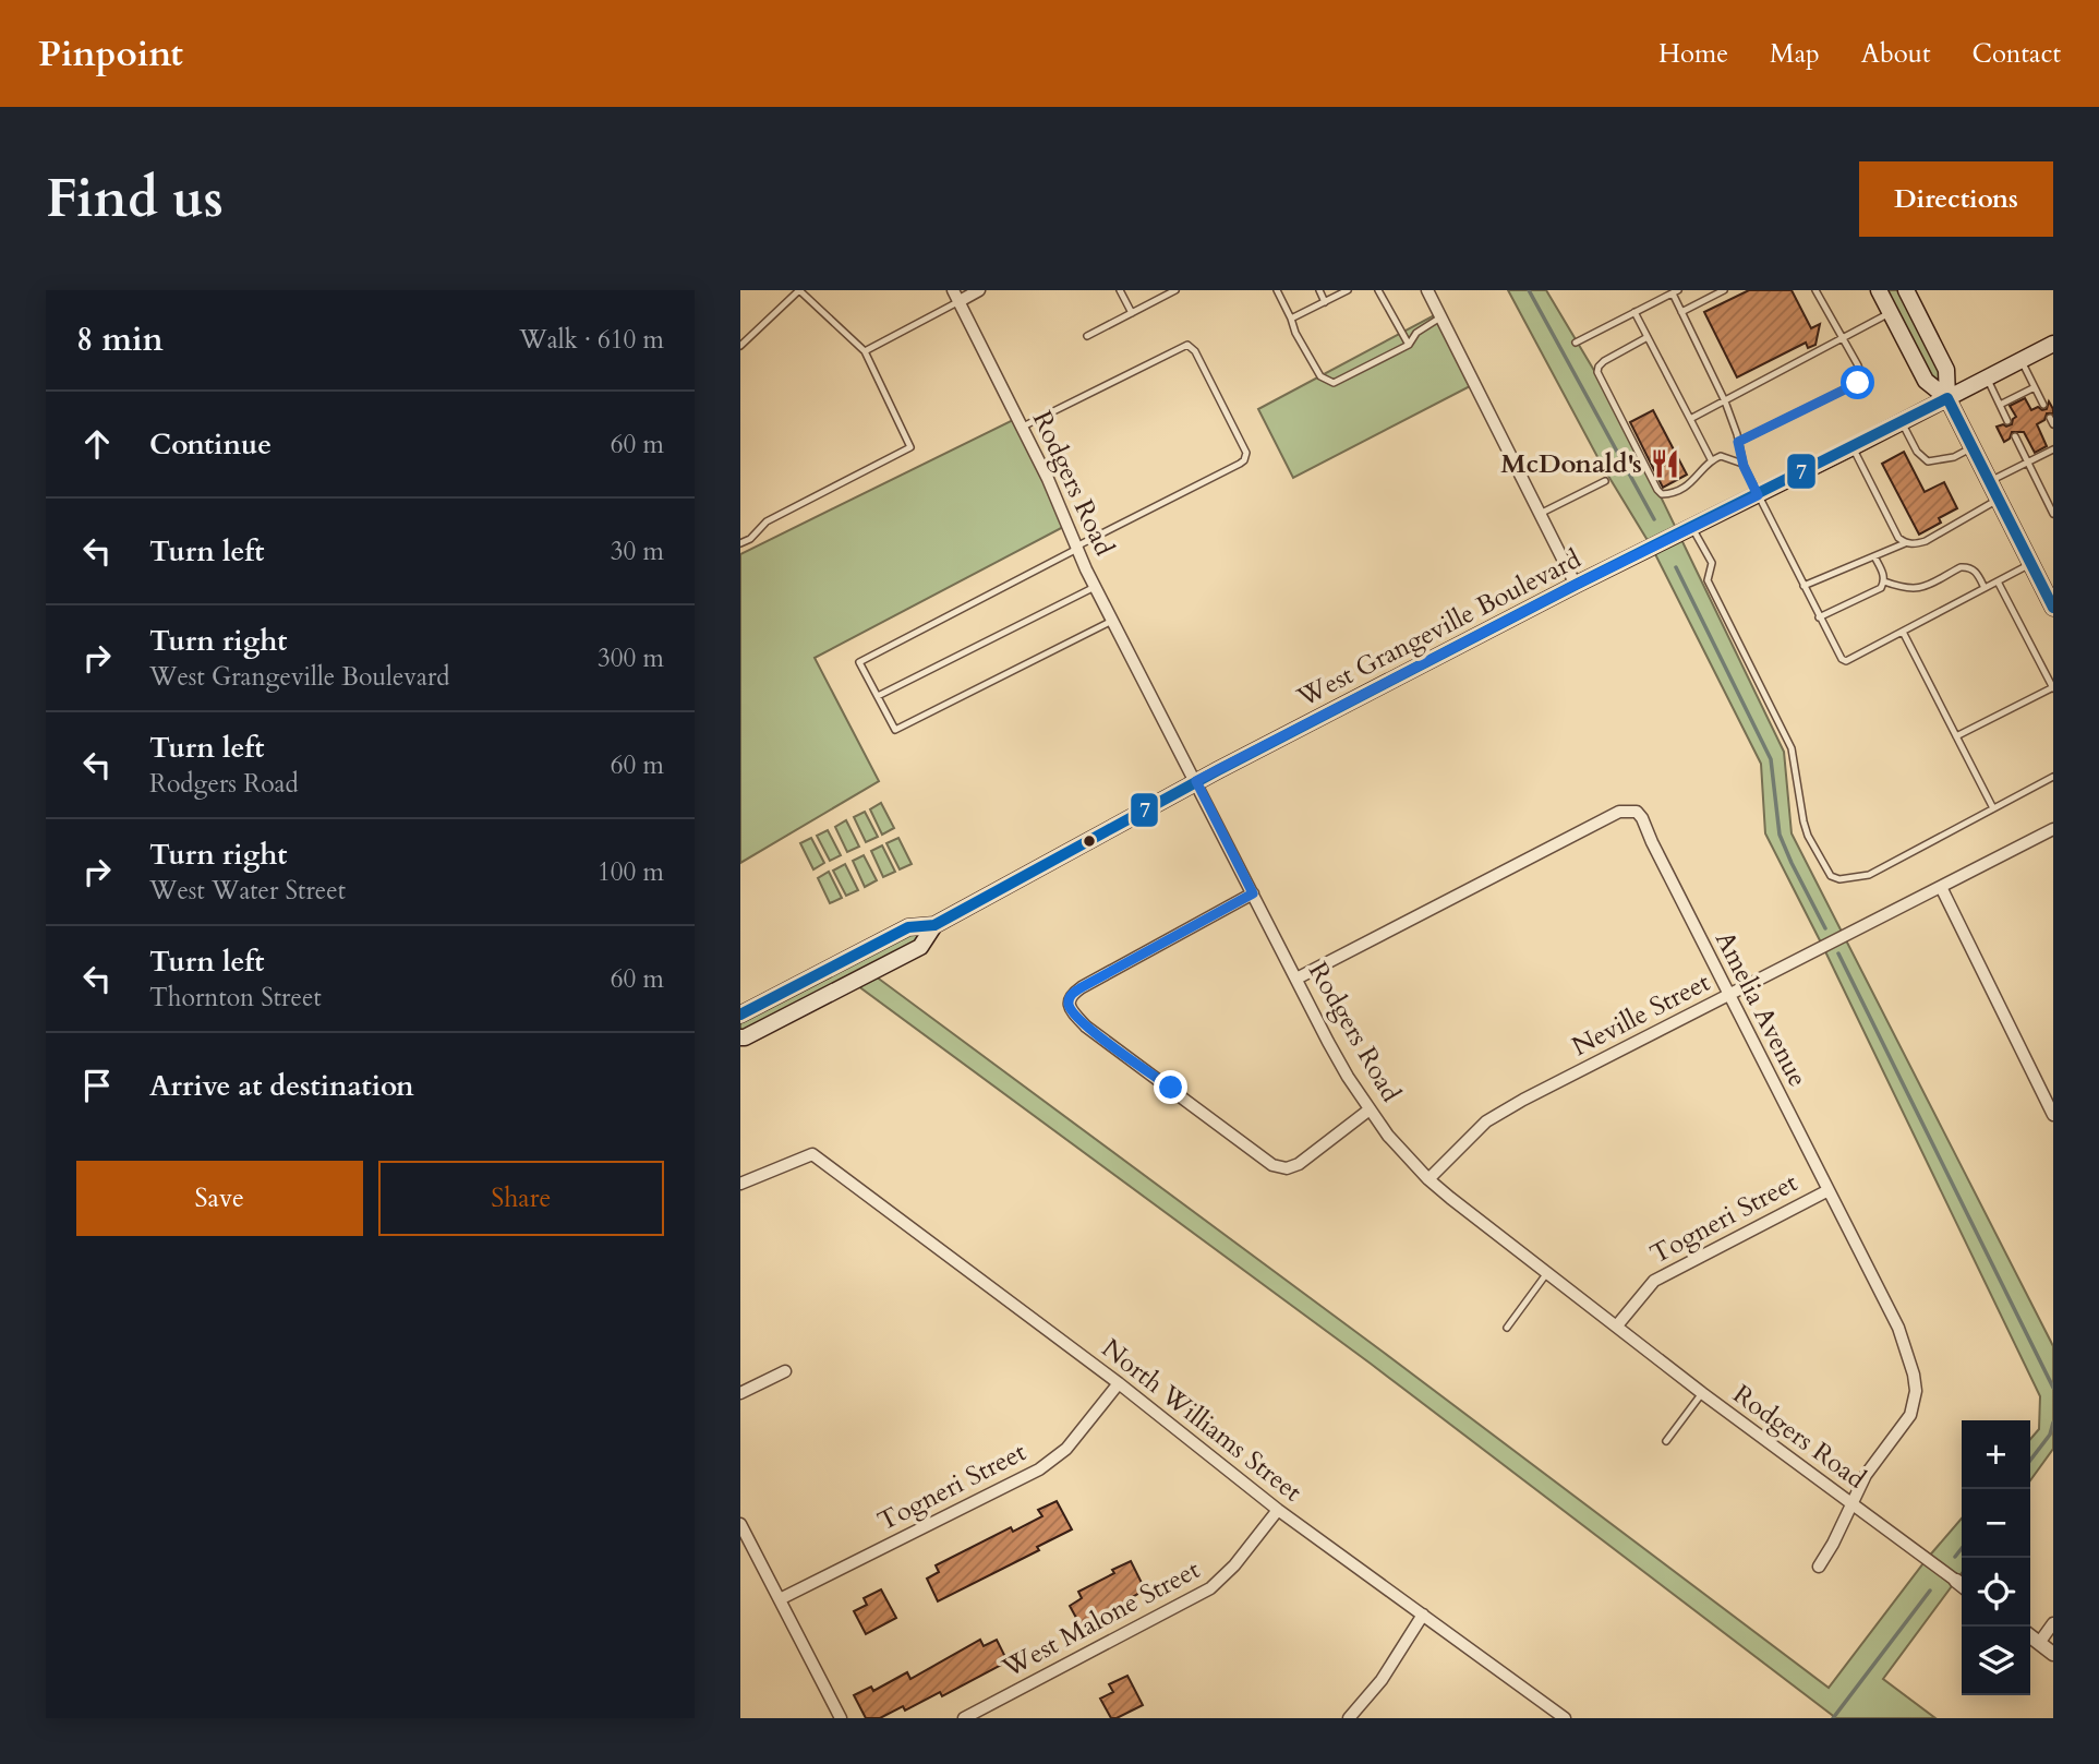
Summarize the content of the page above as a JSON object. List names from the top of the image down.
{
  "streets": {
    "main road": ["West Grangeville Boulevard"],
    "street": [
      "Rodgers Road",
      "Amelia Avenue",
      "Neville Street",
      "Togneri Street",
      "North Williams Street",
      "West Malone Street"
    ]
  },
  "crossings": [
    ["Rodgers Road", "West Grangeville Boulevard"],
    ["Rodgers Road", "Amelia Avenue"],
    ["Rodgers Road", "Neville Street"],
    ["Rodgers Road", "Togneri Street"],
    ["Amelia Avenue", "Neville Street"],
    ["Amelia Avenue", "Togneri Street"],
    ["Togneri Street", "North Williams Street"],
    ["North Williams Street", "West Malone Street"]
  ],
  "places": {
    "restaurant": ["McDonald's"]
  },
  "lines": ["transit line 7"],
  "page": {
    "header": "Pinpoint",
    "nav": [
      "Home",
      "Map",
      "About",
      "Contact"
    ],
    "buttons": [
      "Directions",
      ["Save", "Share"]
    ],
    "title": "Find us",
    "heading": ["8 min", "Walk · 610 m"],
    "list": [
      ["Continue", "60 m"],
      ["Turn left", "30 m"],
      ["Turn right", "West Grangeville Boulevard", "300 m"],
      ["Turn left", "Rodgers Road", "60 m"],
      ["Turn right", "West Water Street", "100 m"],
      ["Turn left", "Thornton Street", "60 m"],
      "Arrive at destination"
    ],
    "map_buttons": ["+", "−"]
  }
}
